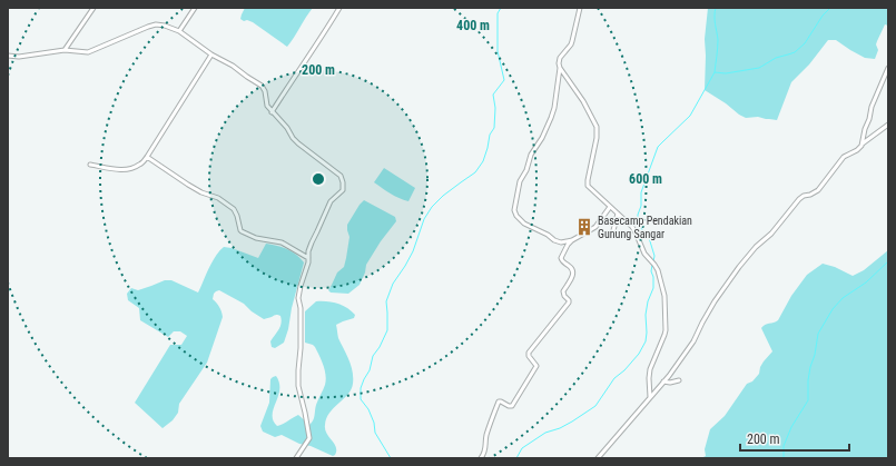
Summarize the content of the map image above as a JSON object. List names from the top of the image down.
{
  "places": {
    "building": ["Basecamp Pendakian Gunung Sangar"]
  },
  "scale_bar": "200 m",
  "rings": ["400 m", "200 m", "600 m"]
}
